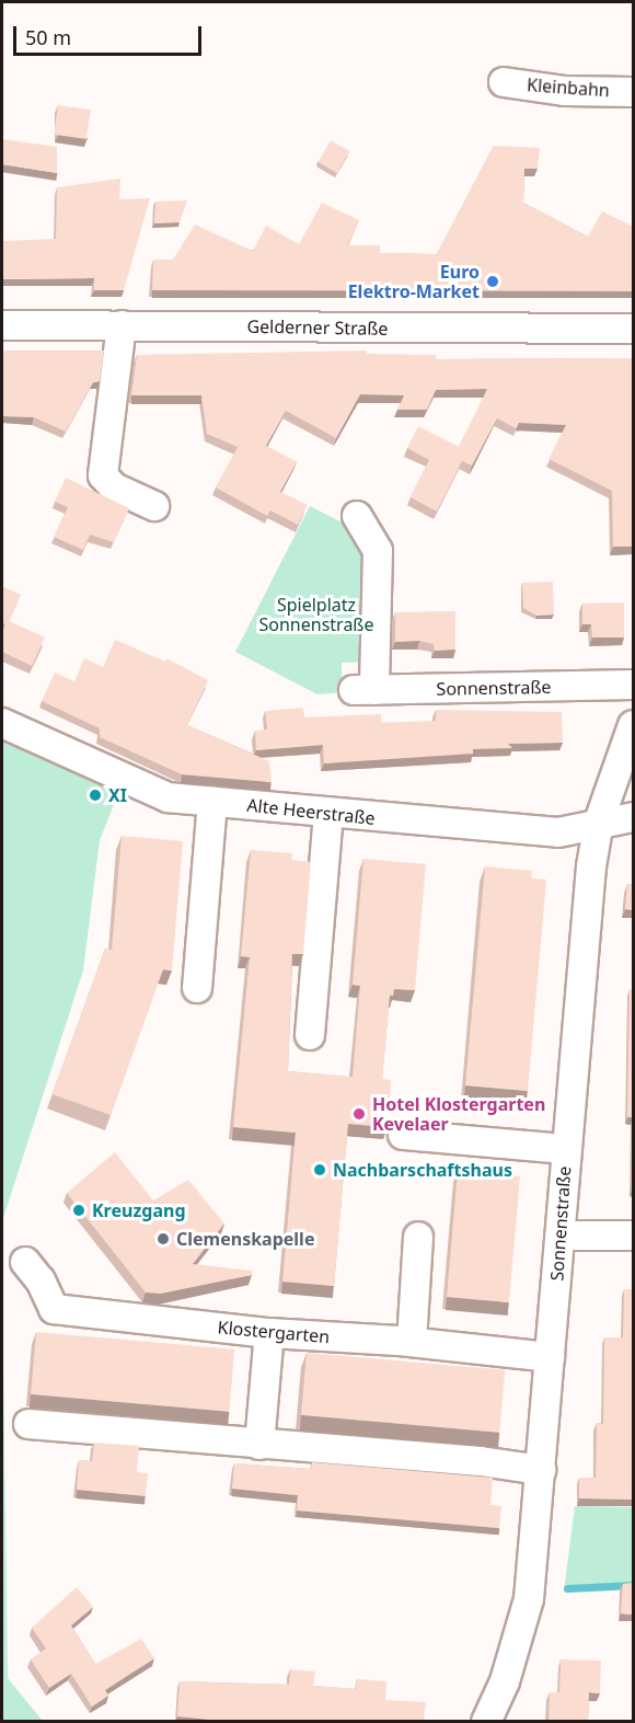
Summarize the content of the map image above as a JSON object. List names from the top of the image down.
{
  "streets": {
    "street": [
      "Kleinbahn",
      "Gelderner Straße",
      "Sonnenstraße",
      "Alte Heerstraße",
      "Klostergarten"
    ]
  },
  "crossings": [
    ["Sonnenstraße", "Alte Heerstraße"],
    ["Sonnenstraße", "Klostergarten"]
  ],
  "parks": ["Spielplatz Sonnenstraße"],
  "places": [
    "Euro Elektro-Market",
    "XI",
    "Hotel Klostergarten Kevelaer",
    "Nachbarschaftshaus",
    "Kreuzgang",
    "Clemenskapelle"
  ],
  "scale_bar": "50 m"
}
